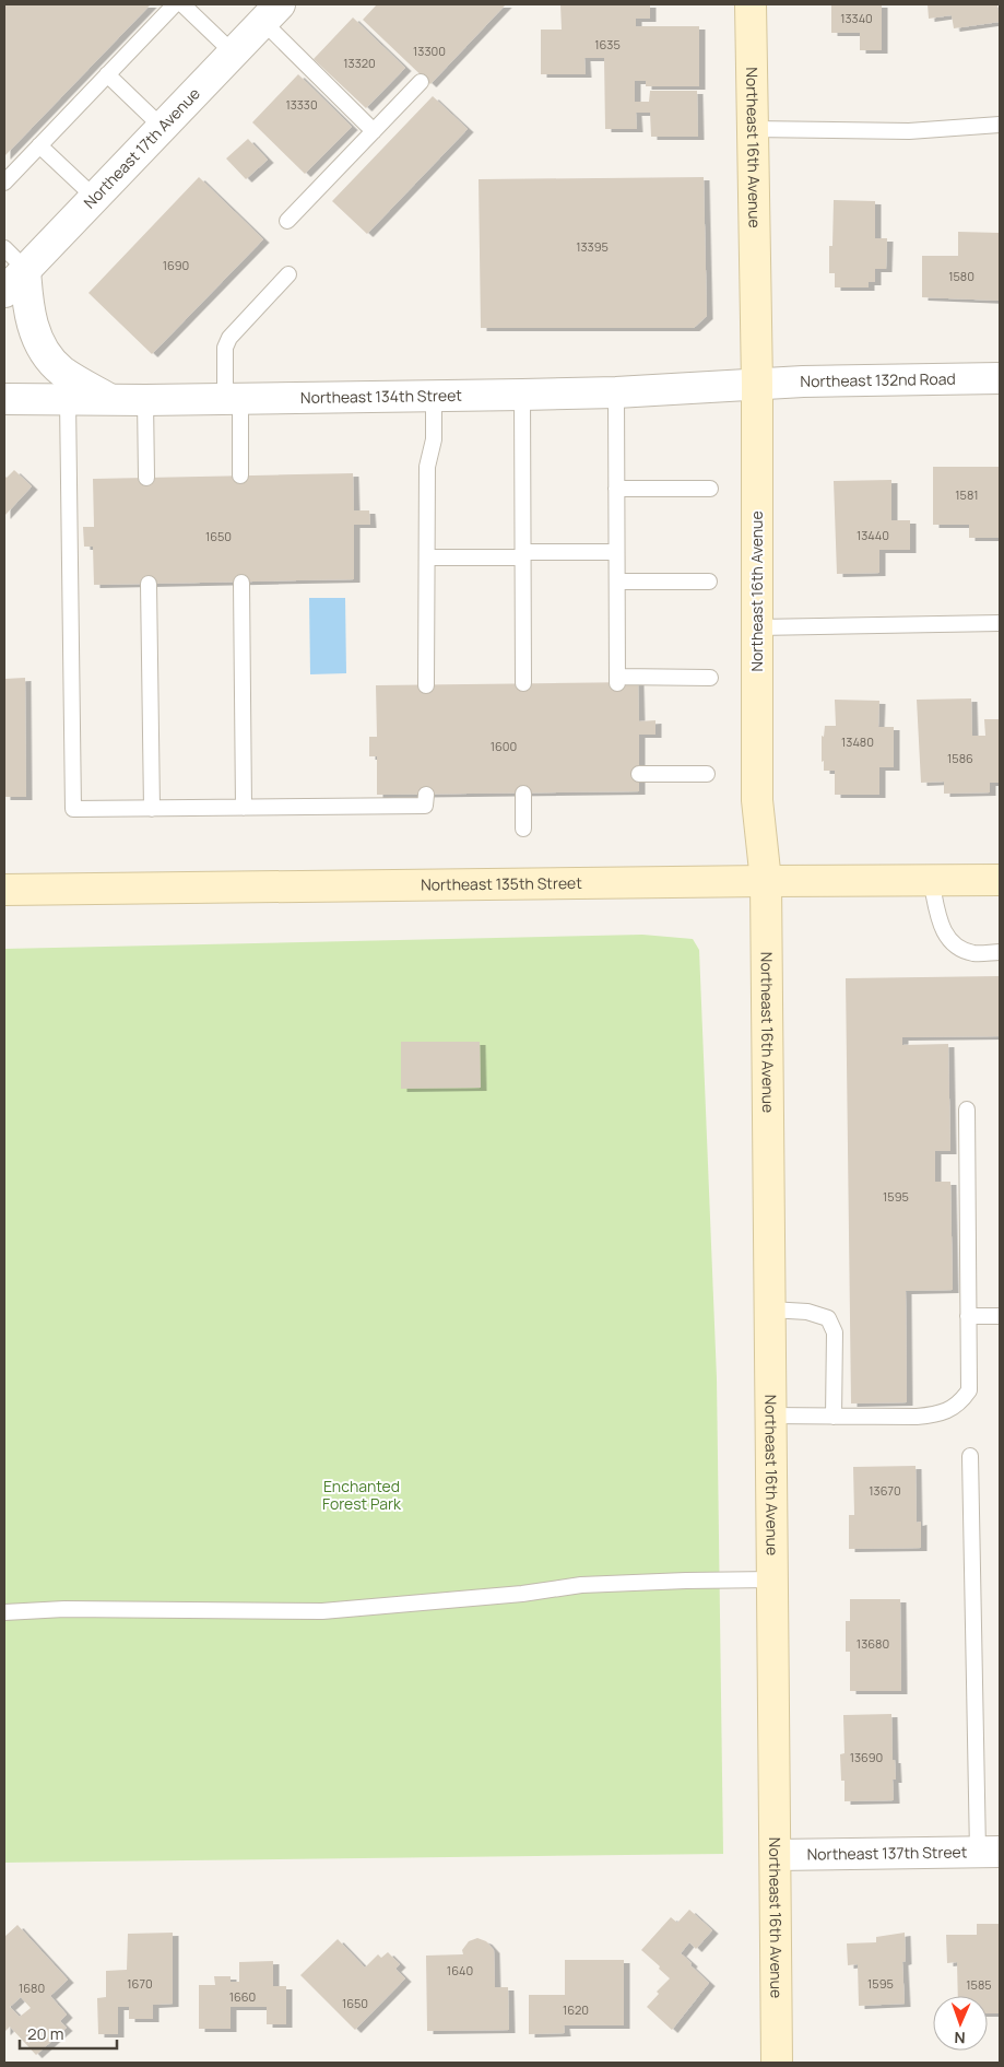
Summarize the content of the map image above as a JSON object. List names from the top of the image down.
{
  "streets": {
    "street": [
      "Northeast 17th Avenue",
      "Northeast 16th Avenue",
      "Northeast 132nd Road",
      "Northeast 134th Street",
      "Northeast 135th Street",
      "Northeast 137th Street"
    ]
  },
  "crossings": [
    ["Northeast 16th Avenue", "Northeast 132nd Road"],
    ["Northeast 16th Avenue", "Northeast 134th Street"],
    ["Northeast 16th Avenue", "Northeast 135th Street"],
    ["Northeast 16th Avenue", "Northeast 137th Street"],
    ["Northeast 132nd Road", "Northeast 134th Street"]
  ],
  "parks": ["Enchanted Forest Park"],
  "house_numbers": [
    "13340",
    "1635",
    "13300",
    "13320",
    "13330",
    "13395",
    "1690",
    "1580",
    "1581",
    "13440",
    "1650",
    "13480",
    "1600",
    "1586",
    "1595",
    "13670",
    "13680",
    "13690",
    "1640",
    "1670",
    "1595",
    "1585",
    "1680",
    "1660",
    "1650",
    "1620"
  ],
  "scale_bar": "20 m",
  "north": "bottom"
}
